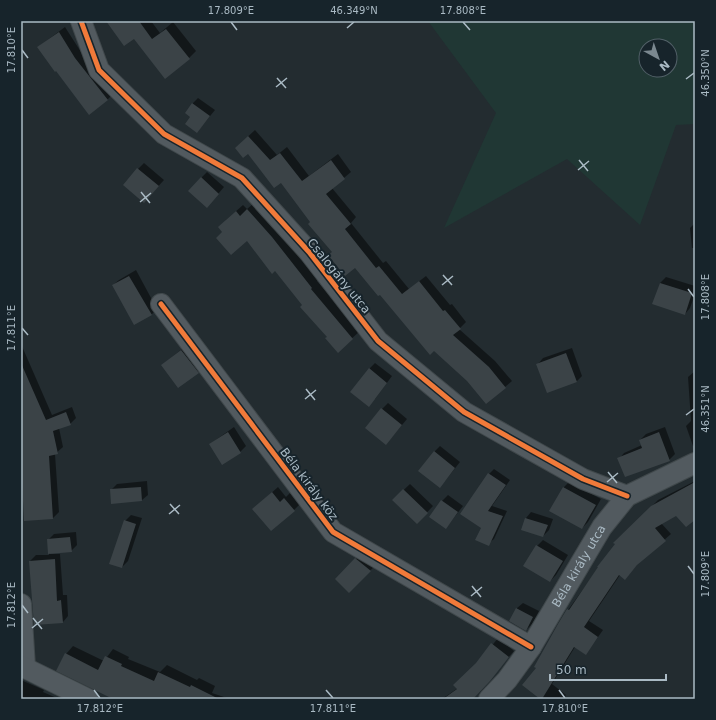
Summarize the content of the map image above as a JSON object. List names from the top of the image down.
{
  "streets": {
    "street": ["Csalogány utca", "Béla király köz", "Béla király utca"]
  },
  "crossings": [
    ["Csalogány utca", "Béla király utca"],
    ["Béla király köz", "Béla király utca"]
  ],
  "scale_bar": "50 m",
  "north": "bottom right",
  "coordinates": [
    "17.809°E",
    "46.349°N",
    "17.808°E",
    "17.810°E",
    "46.350°N",
    "17.811°E",
    "46.351°N",
    "17.812°E"
  ]
}
